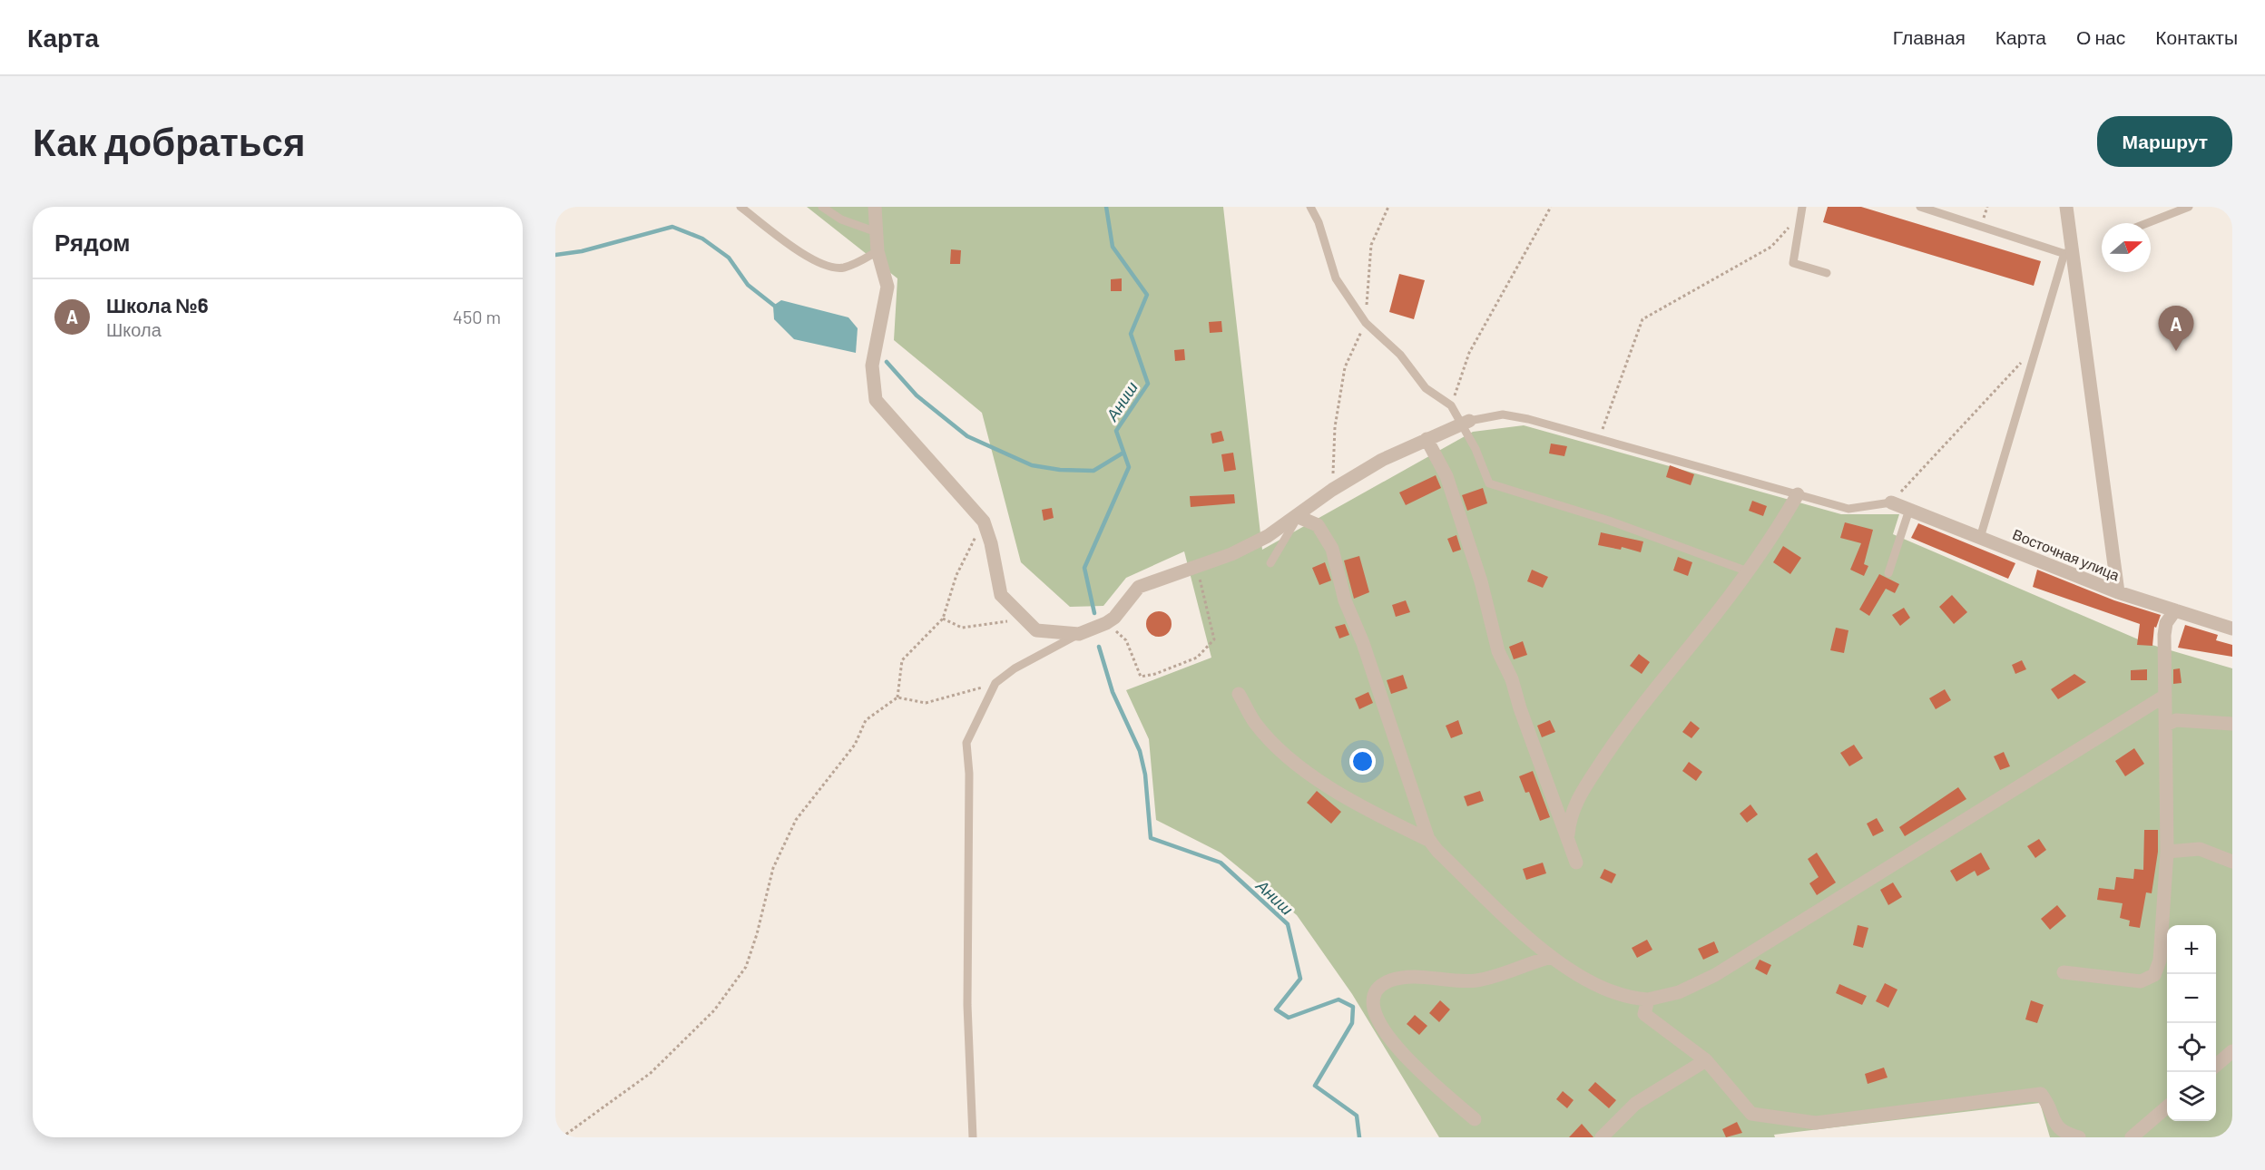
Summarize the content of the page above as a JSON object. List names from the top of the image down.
{
  "streets": {
    "street": ["Восточная улица"]
  },
  "water": ["Аниш"],
  "north": "right",
  "page": {
    "header": "Карта",
    "nav": [
      "Главная",
      "Карта",
      "О нас",
      "Контакты"
    ],
    "buttons": "Маршрут",
    "title": "Как добраться",
    "heading": "Рядом",
    "list": [
      {
        "mark": "A",
        "name": "Школа №6",
        "note": "Школа",
        "value": "450 m"
      }
    ],
    "pins": "A",
    "map_buttons": ["+", "−"]
  }
}
